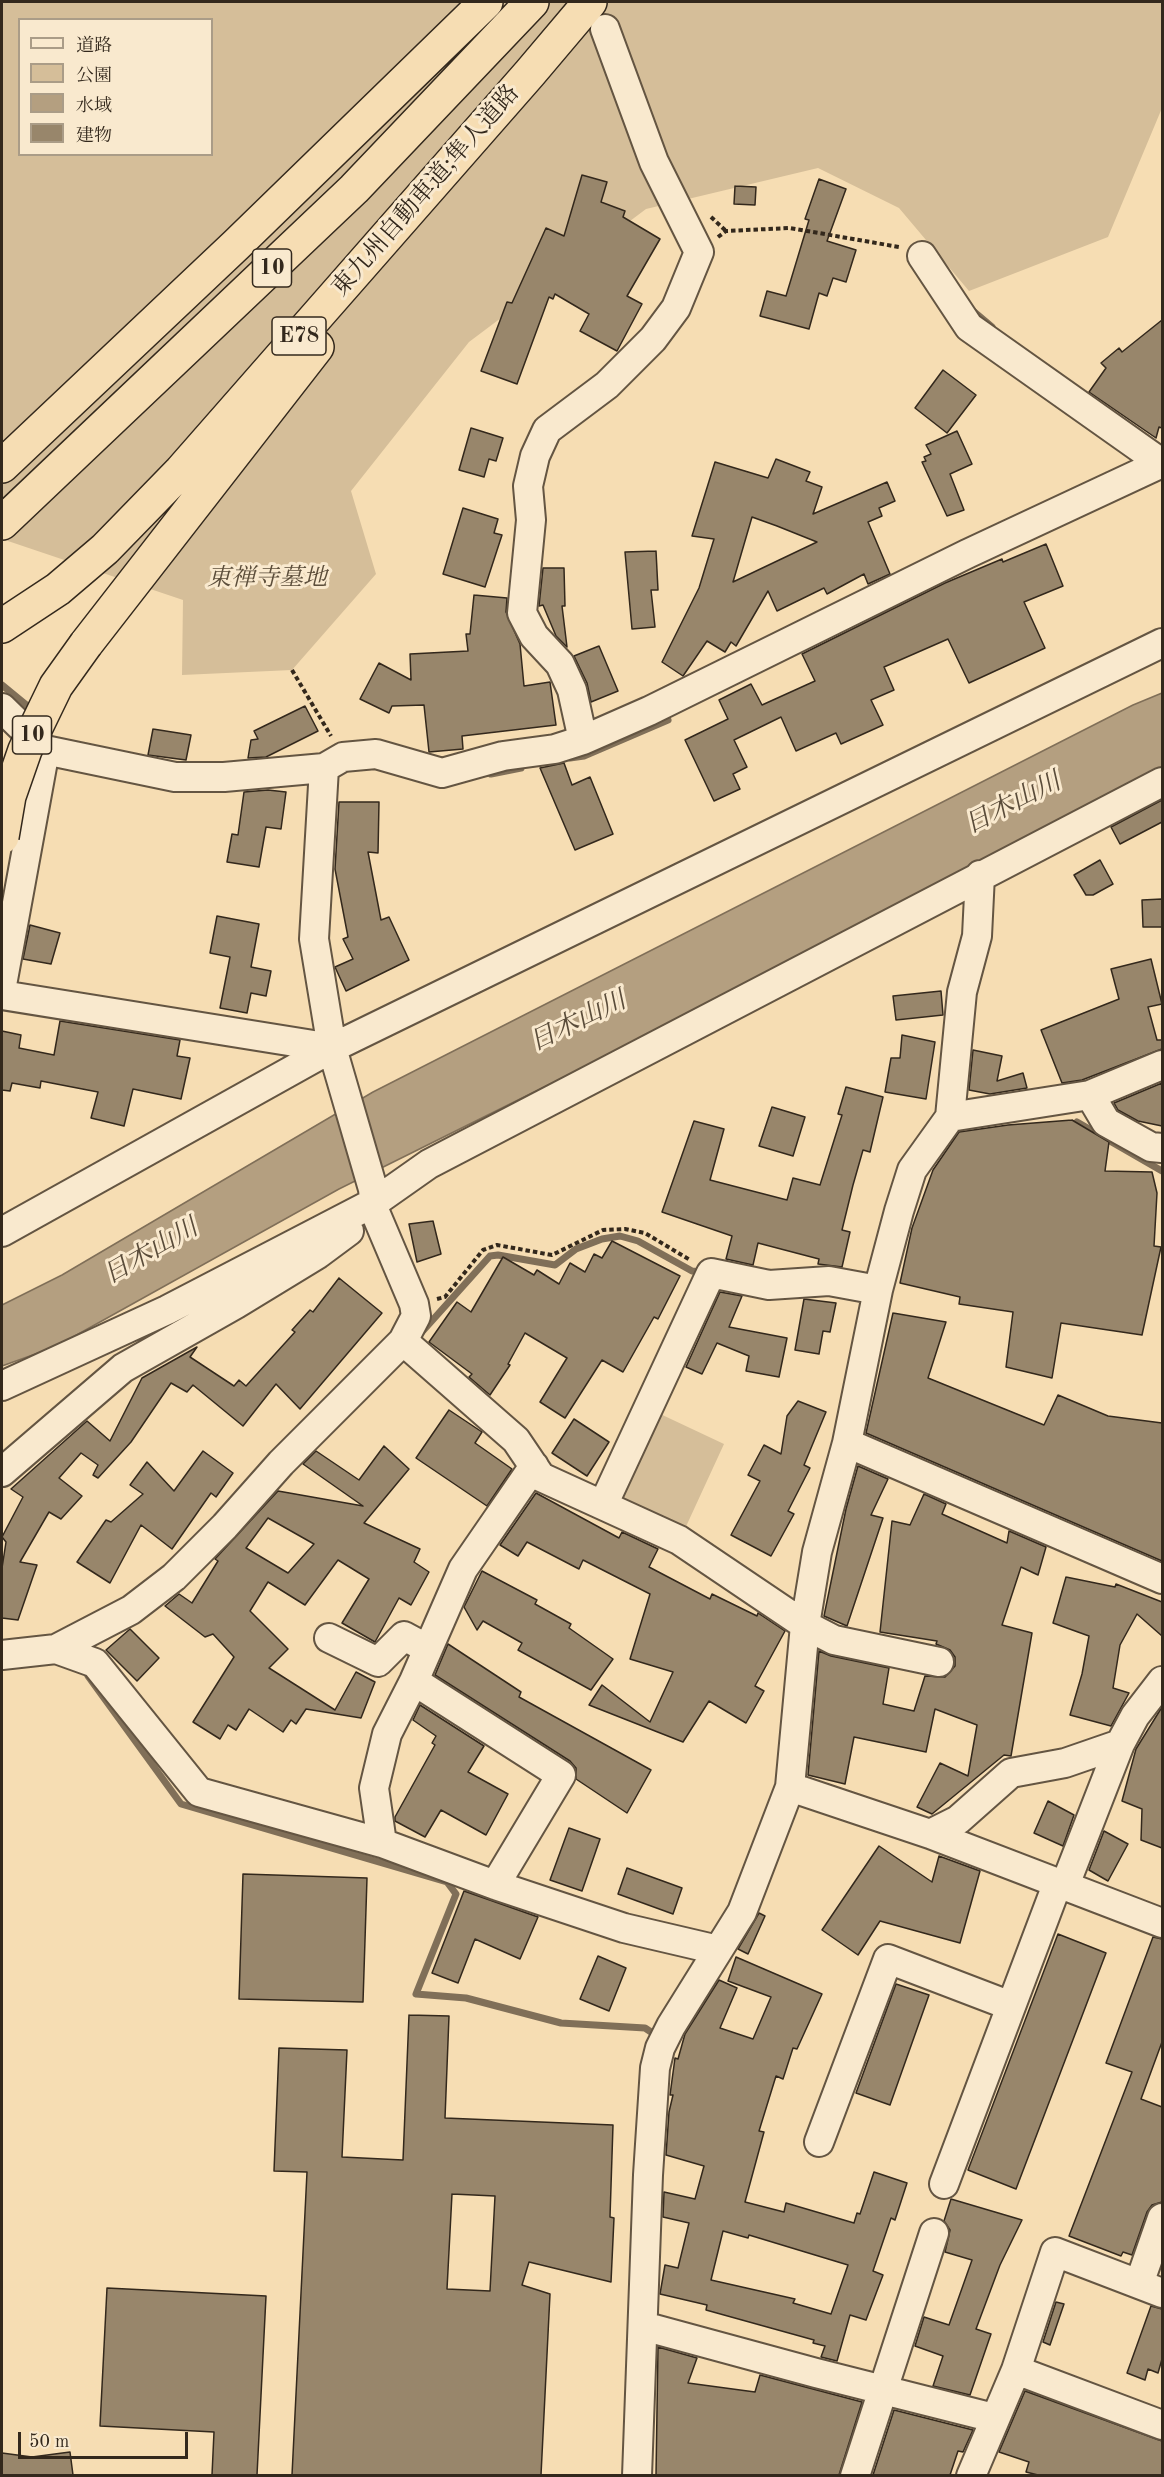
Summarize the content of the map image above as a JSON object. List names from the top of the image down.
{
  "streets": {
    "highway": ["東九州自動車道;隼人道路", "10", "E78"]
  },
  "crossings": [
    ["東九州自動車道;隼人道路", "10"]
  ],
  "water": ["日木山川"],
  "parks": ["東禅寺墓地"],
  "legend": [
    "道路",
    "公園",
    "水域",
    "建物"
  ],
  "scale_bar": "50 m"
}
